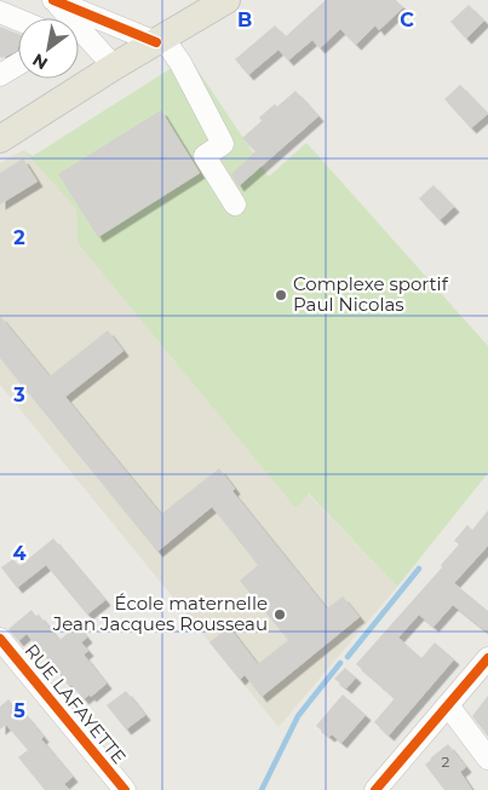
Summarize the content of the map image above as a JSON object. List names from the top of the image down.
{
  "streets": {
    "street": ["RUE LAFAYETTE"]
  },
  "places": ["Complexe sportif Paul Nicolas", "École maternelle Jean Jacques Rousseau"],
  "house_numbers": ["2"],
  "north": "bottom left",
  "grid": {
    "columns": ["B", "C"],
    "rows": [
      "2",
      "3",
      "4",
      "5"
    ]
  }
}
